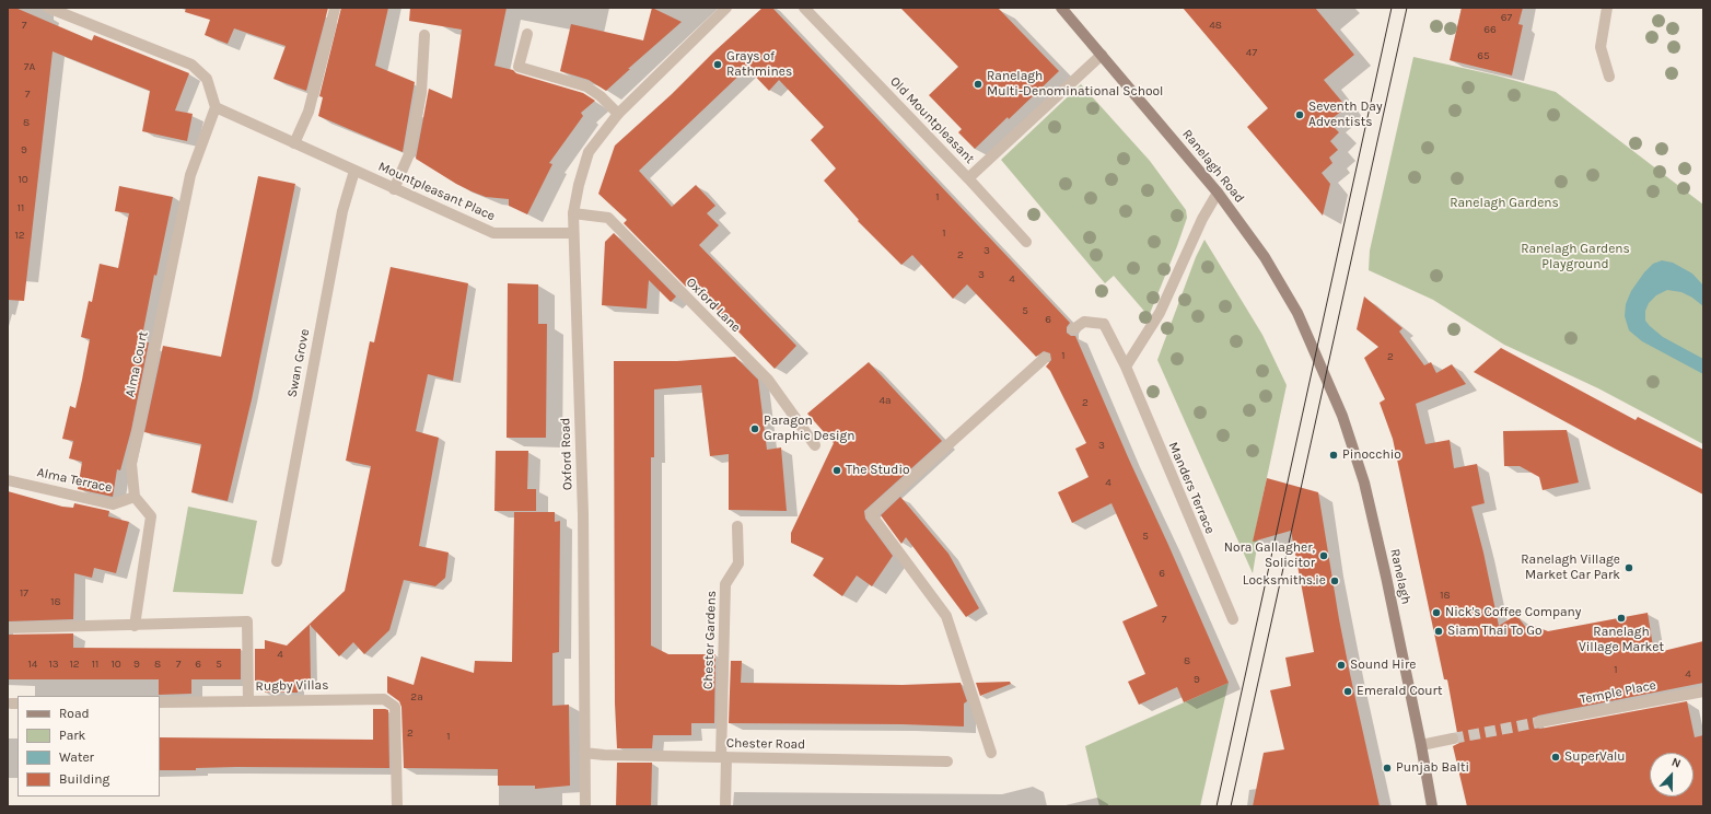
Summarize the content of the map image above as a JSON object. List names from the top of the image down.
{
  "streets": {
    "main road": ["Ranelagh Road", "Ranelagh"],
    "street": [
      "Old Mountpleasant",
      "Mountpleasant Place",
      "Oxford Lane",
      "Swan Grove",
      "Alma Court",
      "Oxford Road",
      "Alma Terrace",
      "Manders Terrace",
      "Chester Gardens",
      "Rugby Villas",
      "Temple Place",
      "Chester Road"
    ]
  },
  "crossings": [
    ["Old Mountpleasant", "Ranelagh Road"],
    ["Ranelagh Road", "Ranelagh"],
    ["Mountpleasant Place", "Swan Grove"],
    ["Mountpleasant Place", "Alma Court"],
    ["Mountpleasant Place", "Oxford Road"],
    ["Oxford Lane", "Oxford Road"],
    ["Alma Court", "Alma Terrace"],
    ["Oxford Road", "Chester Road"],
    ["Chester Gardens", "Chester Road"]
  ],
  "parks": ["Ranelagh Gardens", "Ranelagh Gardens Playground"],
  "places": [
    "Grays of Rathmines",
    "Ranelagh Multi-Denominational School",
    "Seventh Day Adventists",
    "Paragon Graphic Design",
    "Pinocchio",
    "The Studio",
    "Nora Gallagher, Solicitor",
    "Ranelagh Village Market Car Park",
    "Locksmiths.ie",
    "Nick's Coffee Company",
    "Ranelagh Village Market",
    "Siam Thai To Go",
    "Sound Hire",
    "Emerald Court",
    "SuperValu",
    "Punjab Balti"
  ],
  "house_numbers": [
    "67",
    "7",
    "48",
    "66",
    "47",
    "65",
    "7A",
    "7",
    "8",
    "9",
    "10",
    "1",
    "11",
    "1",
    "12",
    "3",
    "2",
    "3",
    "4",
    "5",
    "6",
    "1",
    "2",
    "4a",
    "2",
    "3",
    "4",
    "5",
    "6",
    "17",
    "18",
    "18",
    "7",
    "4",
    "8",
    "14",
    "13",
    "12",
    "11",
    "10",
    "9",
    "8",
    "7",
    "6",
    "5",
    "1",
    "4",
    "9",
    "2a",
    "2",
    "1"
  ],
  "legend": [
    "Road",
    "Park",
    "Water",
    "Building"
  ],
  "north": "top"
}
